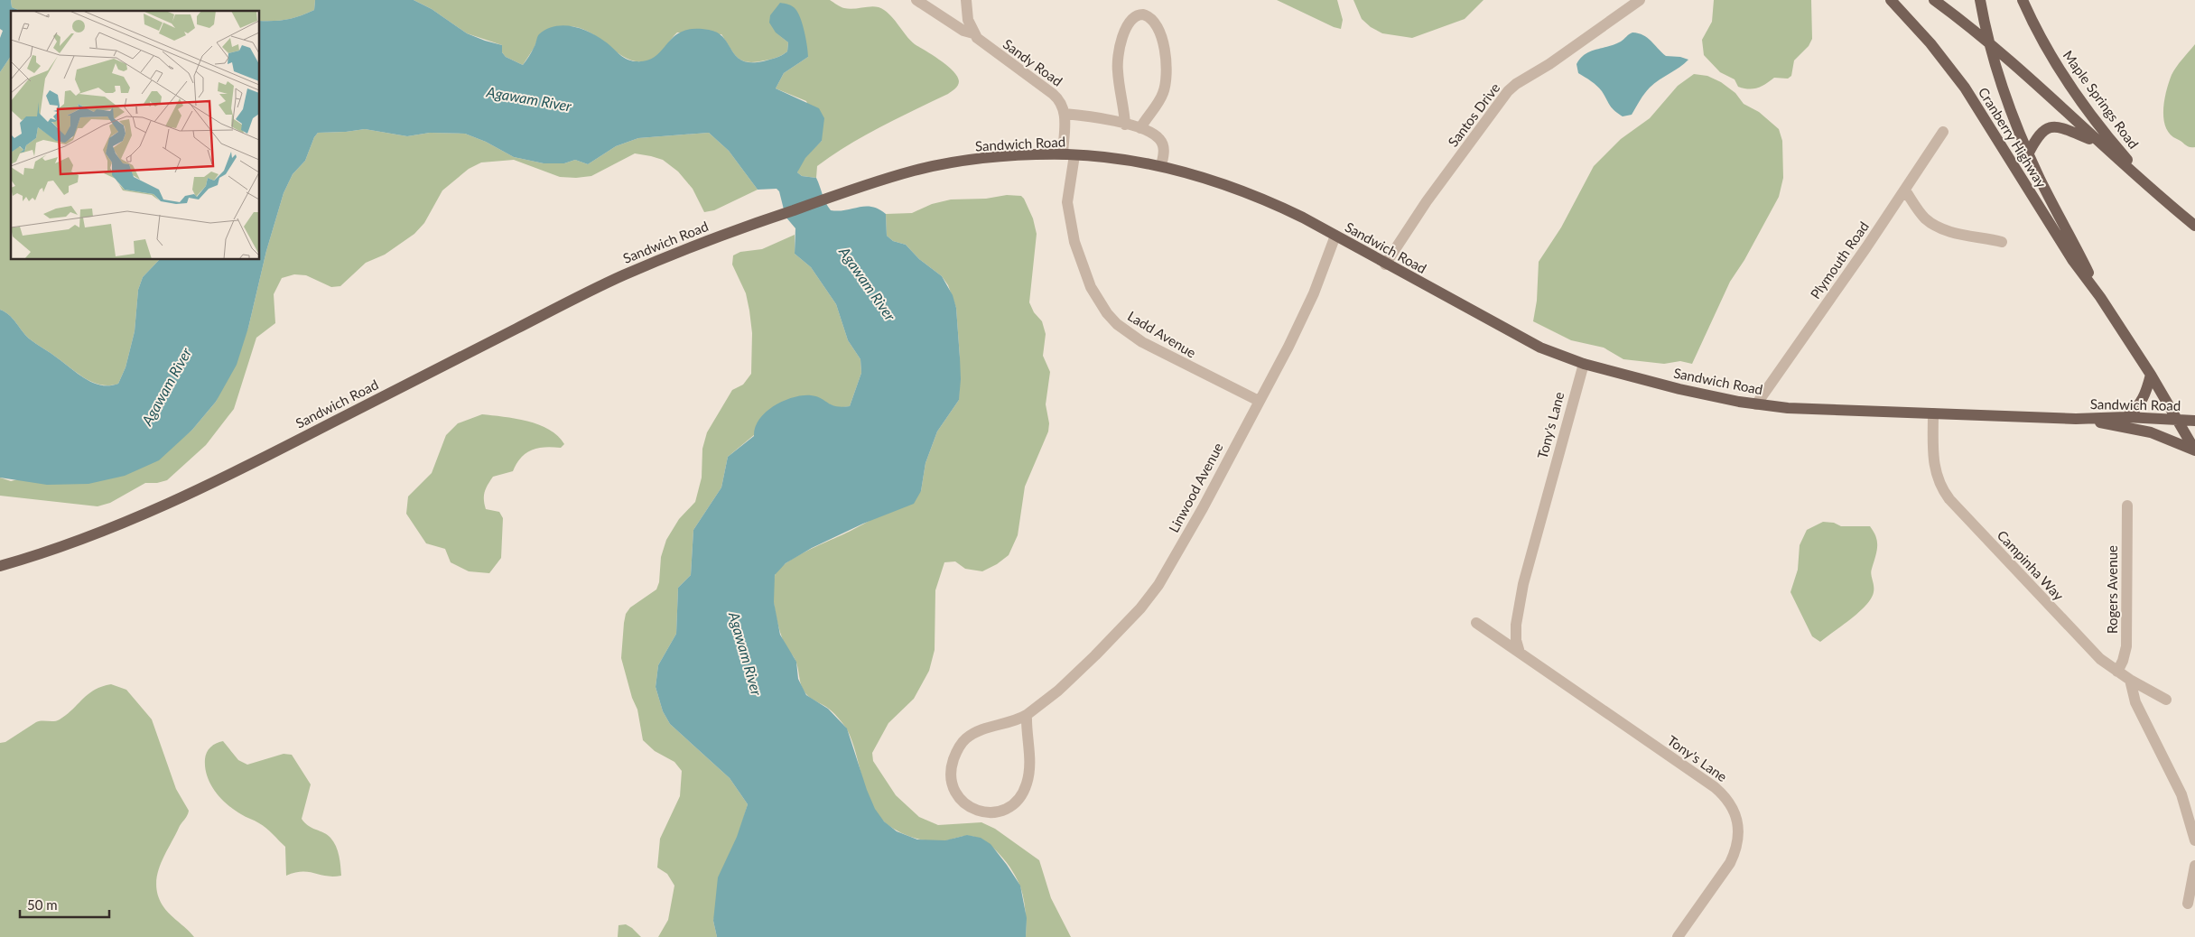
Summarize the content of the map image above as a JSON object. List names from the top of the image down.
{
  "streets": {
    "main road": ["Maple Springs Road", "Cranberry Highway", "Sandwich Road"],
    "street": [
      "Sandy Road",
      "Santos Drive",
      "Plymouth Road",
      "Ladd Avenue",
      "Tony's Lane",
      "Linwood Avenue",
      "Campinha Way",
      "Rogers Avenue"
    ]
  },
  "crossings": [
    ["Santos Drive", "Sandwich Road"],
    ["Cranberry Highway", "Sandwich Road"],
    ["Sandwich Road", "Plymouth Road"],
    ["Sandwich Road", "Ladd Avenue"],
    ["Sandwich Road", "Tony's Lane"],
    ["Sandwich Road", "Linwood Avenue"],
    ["Sandwich Road", "Campinha Way"],
    ["Ladd Avenue", "Linwood Avenue"],
    ["Campinha Way", "Rogers Avenue"]
  ],
  "water": ["Agawam River"],
  "scale_bar": "50 m"
}
